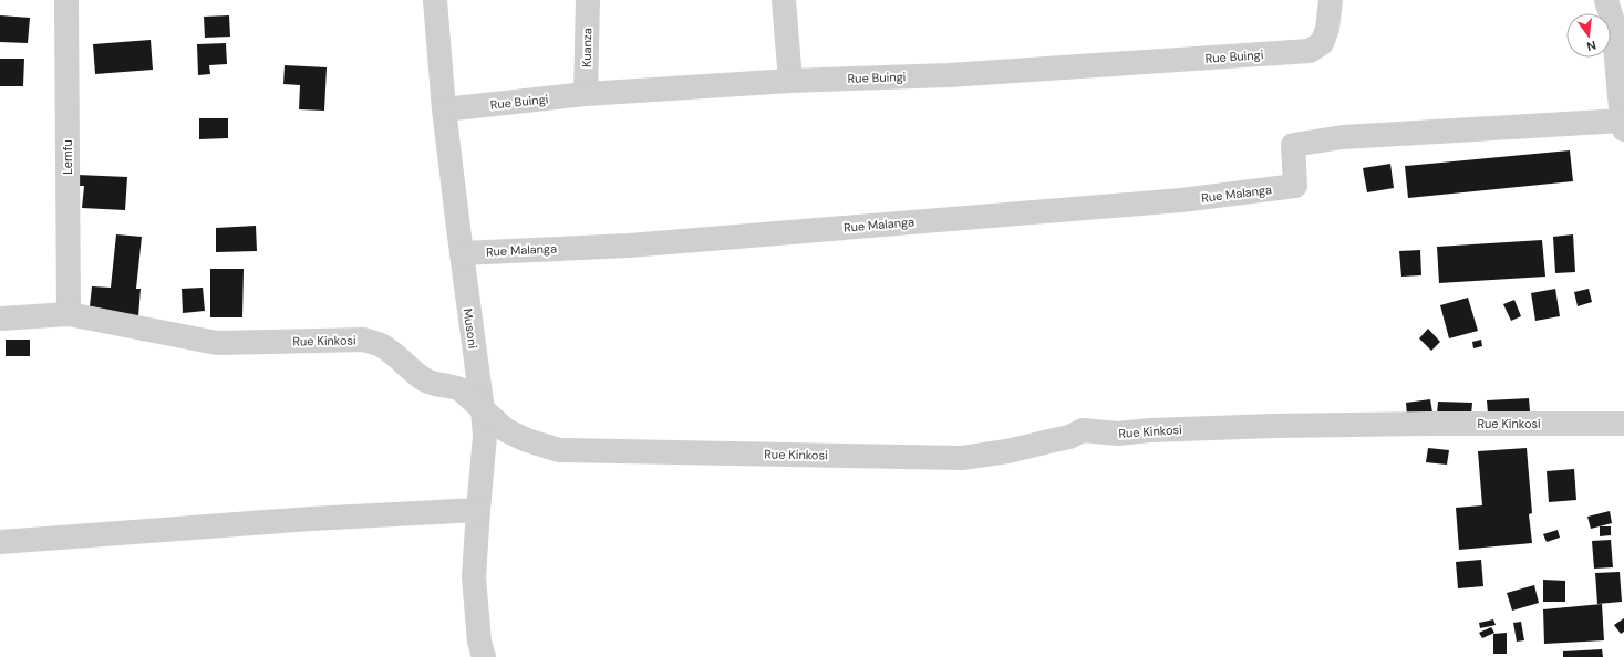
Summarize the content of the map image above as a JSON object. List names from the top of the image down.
{
  "streets": {
    "street": [
      "Kuanza",
      "Rue Buingi",
      "Lemfu",
      "Rue Malanga",
      "Musoni",
      "Rue Kinkosi"
    ]
  },
  "crossings": [
    ["Kuanza", "Rue Buingi"],
    ["Rue Buingi", "Musoni"],
    ["Lemfu", "Rue Kinkosi"],
    ["Rue Malanga", "Musoni"],
    ["Musoni", "Rue Kinkosi"]
  ],
  "north": "bottom"
}
